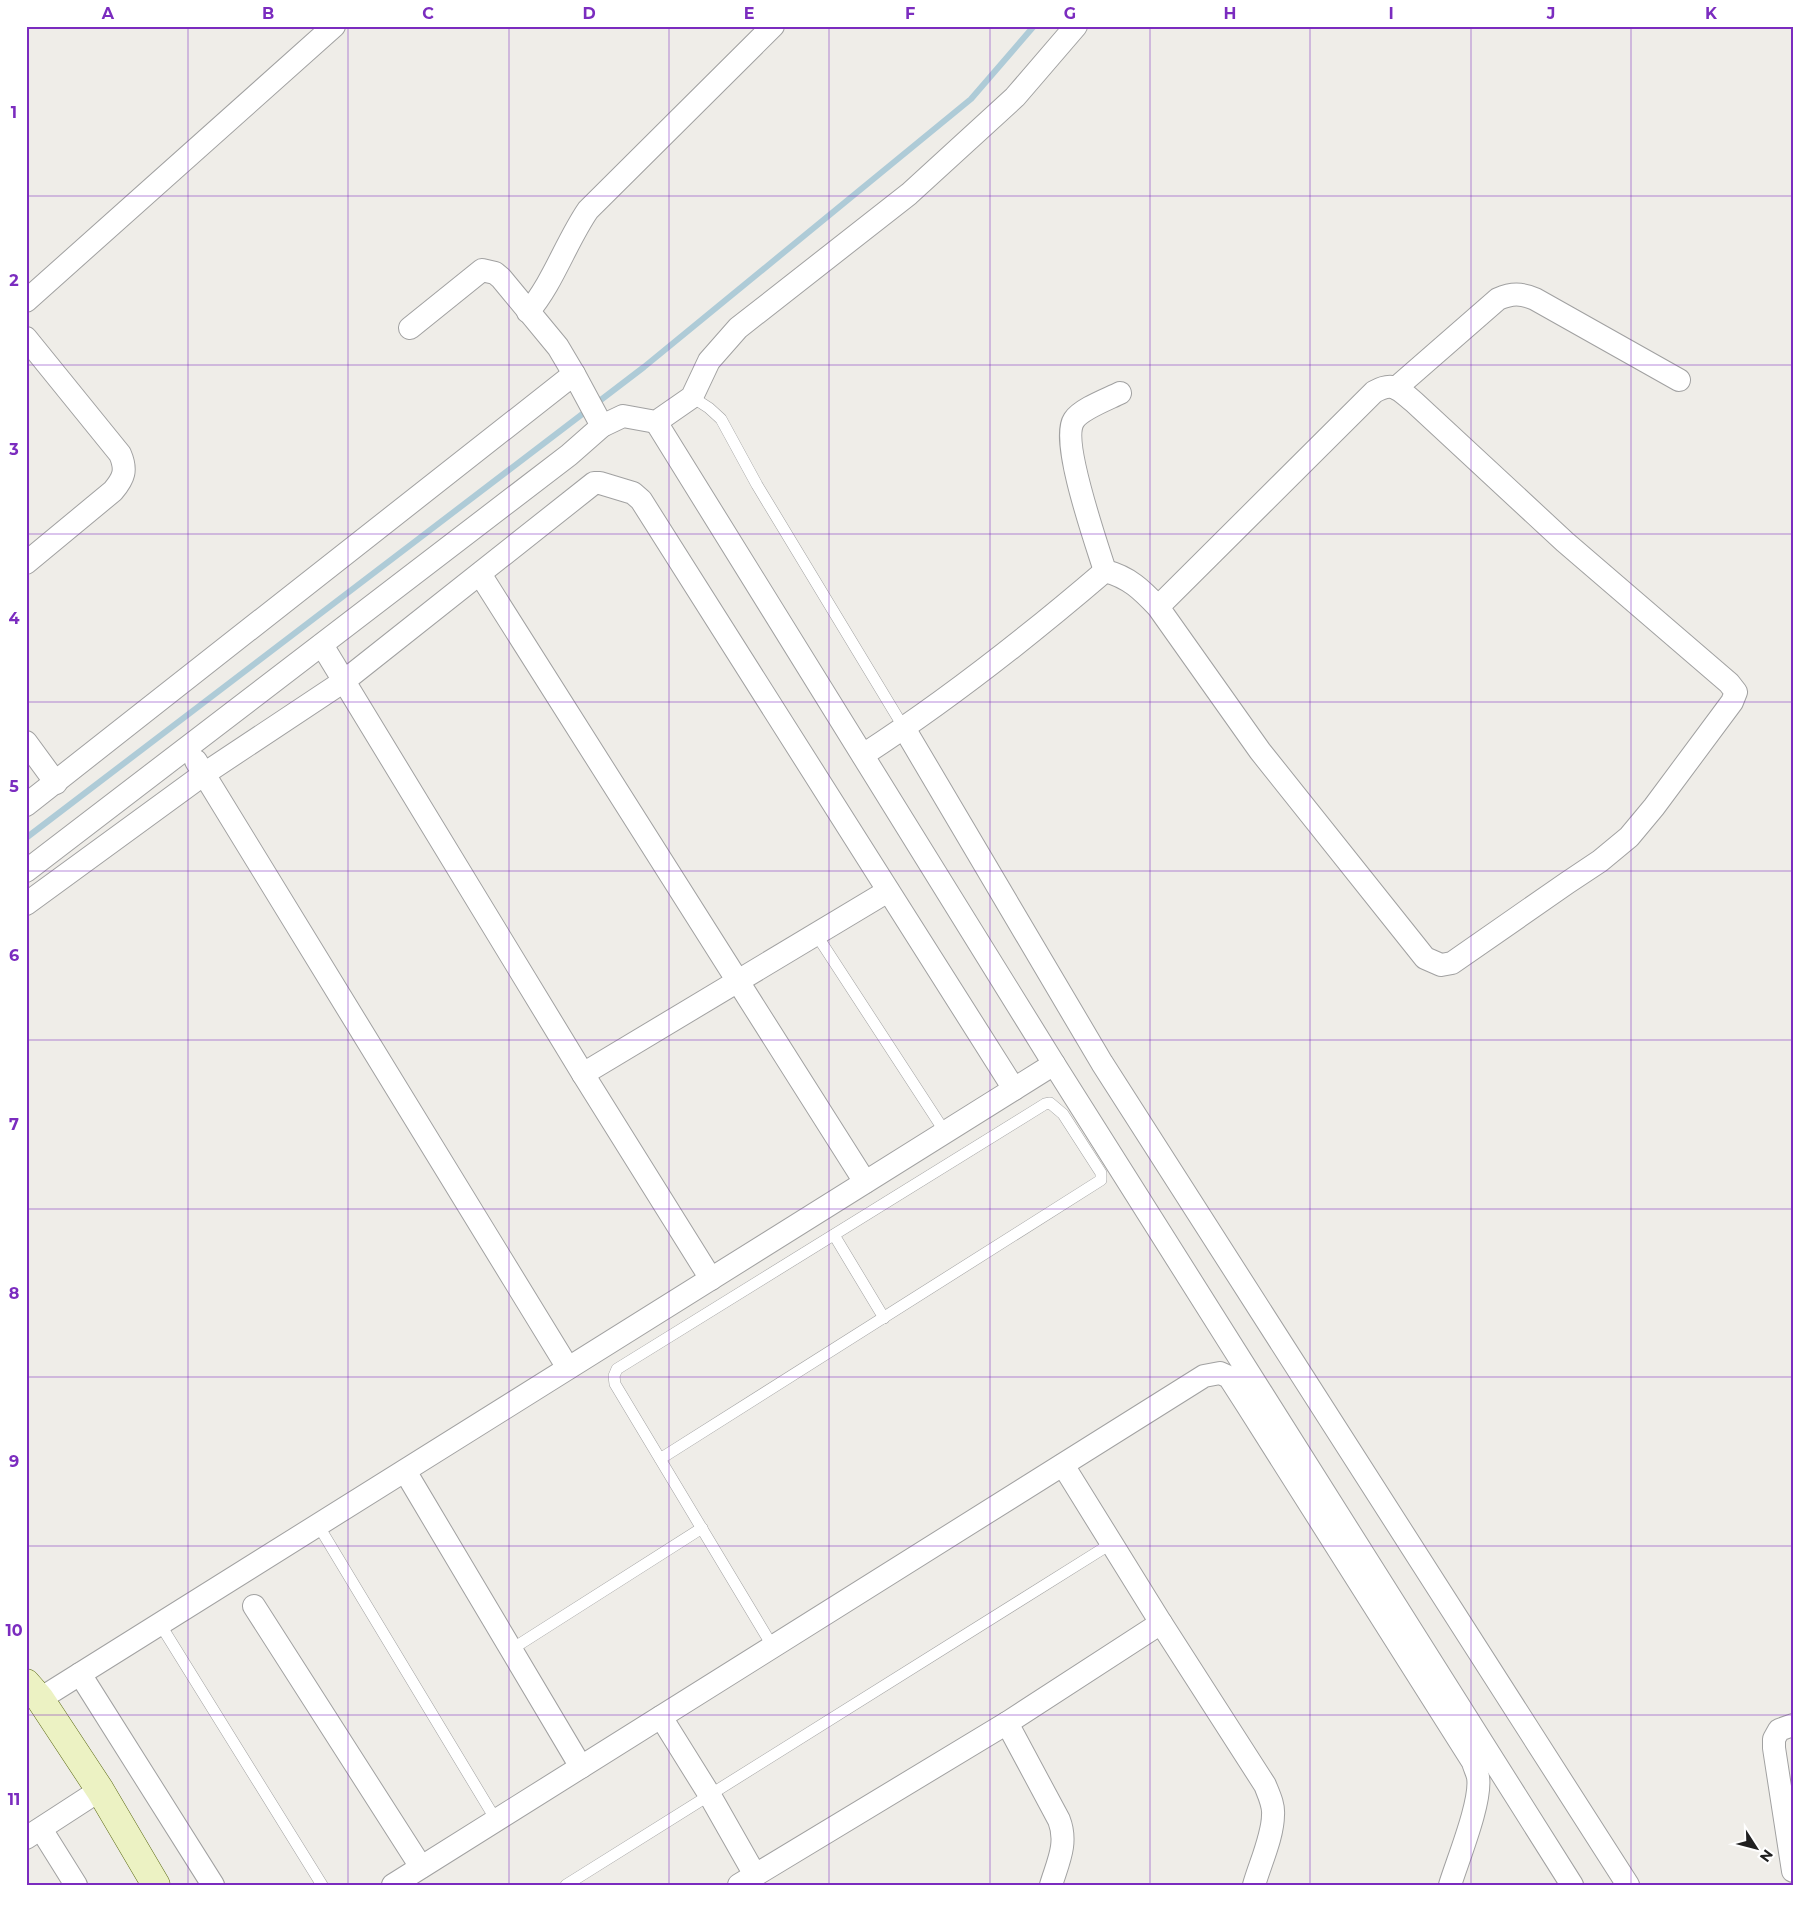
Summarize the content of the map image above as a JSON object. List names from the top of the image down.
{
  "north": "bottom right",
  "grid": {
    "columns": [
      "A",
      "B",
      "C",
      "D",
      "E",
      "F",
      "G",
      "H",
      "I",
      "J",
      "K"
    ],
    "rows": [
      "1",
      "2",
      "3",
      "4",
      "5",
      "6",
      "7",
      "8",
      "9",
      "10",
      "11"
    ]
  }
}
